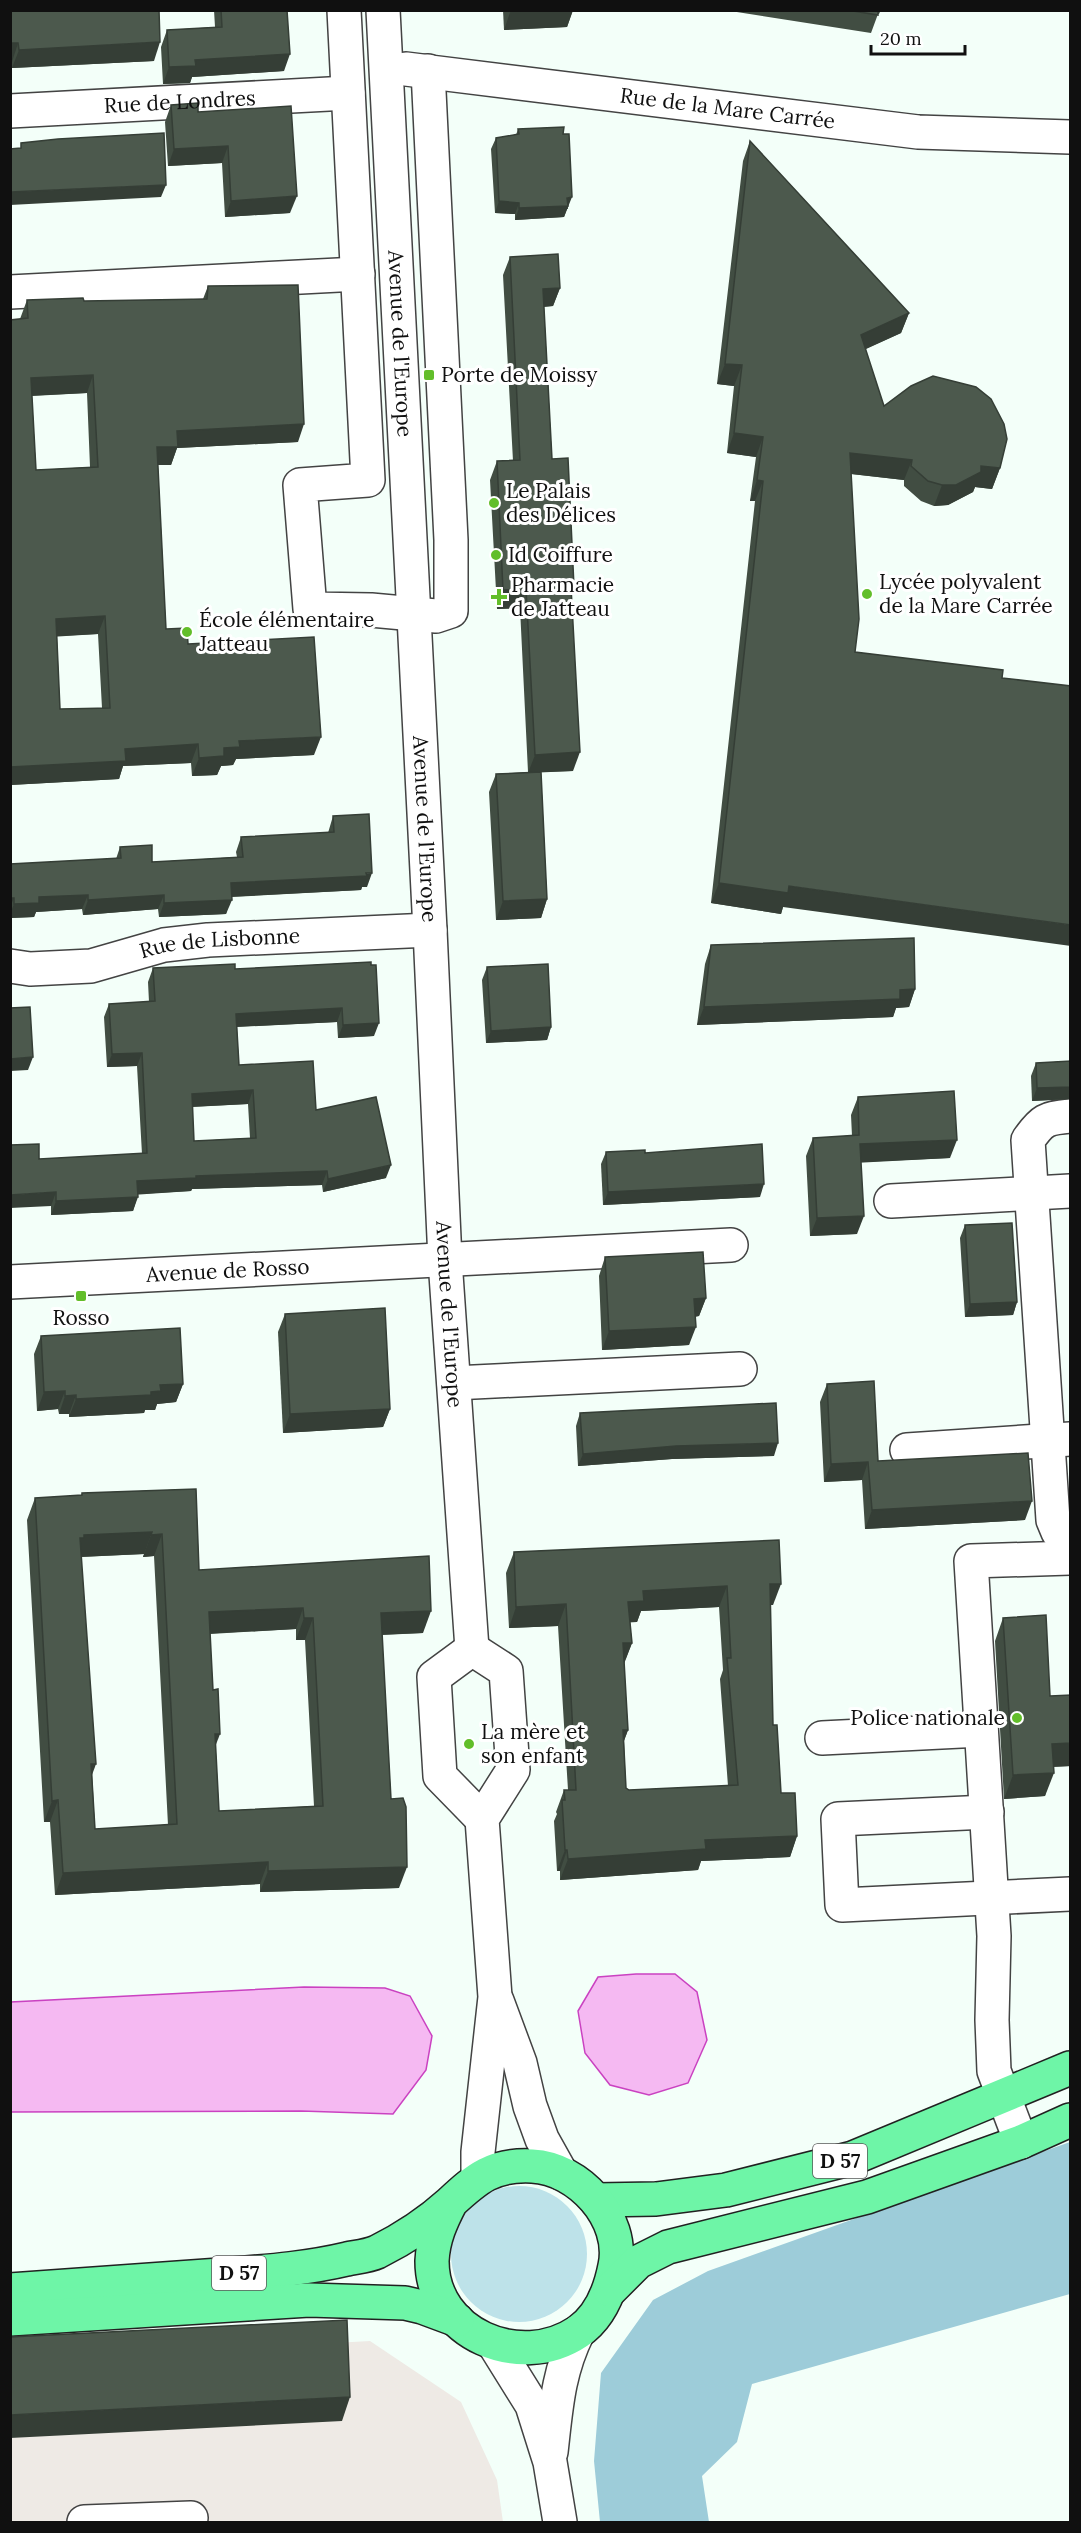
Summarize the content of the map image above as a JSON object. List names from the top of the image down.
{
  "streets": {
    "main road": ["D 57"],
    "street": [
      "Rue de Londres",
      "Rue de la Mare Carrée",
      "Avenue de l'Europe",
      "Rue de Lisbonne",
      "Avenue de Rosso"
    ]
  },
  "crossings": [
    ["Rue de la Mare Carrée", "Avenue de l'Europe"],
    ["Avenue de l'Europe", "Rue de Lisbonne"],
    ["Avenue de l'Europe", "Avenue de Rosso"]
  ],
  "places": {
    "transit": ["Porte de Moissy", "Rosso"],
    "other": [
      "Le Palais des Délices",
      "Id Coiffure",
      "Lycée polyvalent de la Mare Carrée",
      "École élémentaire Jatteau",
      "Police nationale",
      "La mère et son enfant"
    ],
    "health": ["Pharmacie de Jatteau"]
  },
  "scale_bar": "20 m"
}
